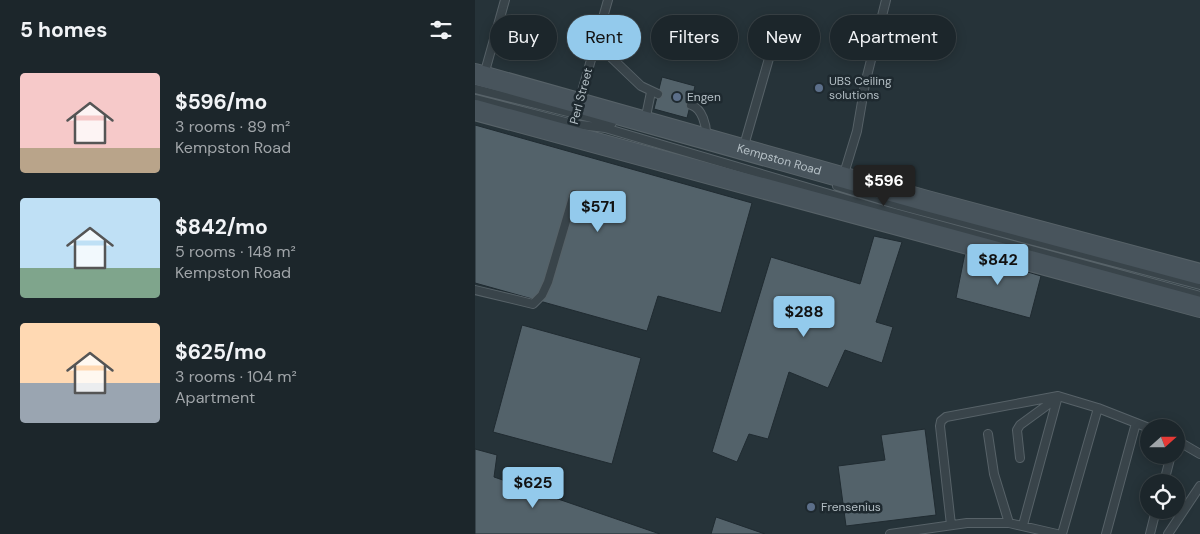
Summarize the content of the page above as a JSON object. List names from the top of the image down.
{
  "streets": {
    "main road": ["Kempston Road"],
    "lane": ["Perl Street"]
  },
  "crossings": [
    ["Perl Street", "Kempston Road"]
  ],
  "places": ["UBS Ceiling solutions", "Engen", "Frensenius"],
  "north": "right",
  "page": {
    "heading": "5 homes",
    "chip": [
      "Buy",
      "Rent",
      "Filters",
      "New",
      "Apartment"
    ],
    "list": [
      {
        "name": "$596/mo",
        "note": "3 rooms · 89 m² · Kempston Road"
      },
      {
        "name": "$842/mo",
        "note": "5 rooms · 148 m² · Kempston Road"
      },
      {
        "name": "$625/mo",
        "note": "3 rooms · 104 m² · Apartment"
      }
    ],
    "price": [
      "$596",
      "$571",
      "$842",
      "$288",
      "$625"
    ]
  }
}
